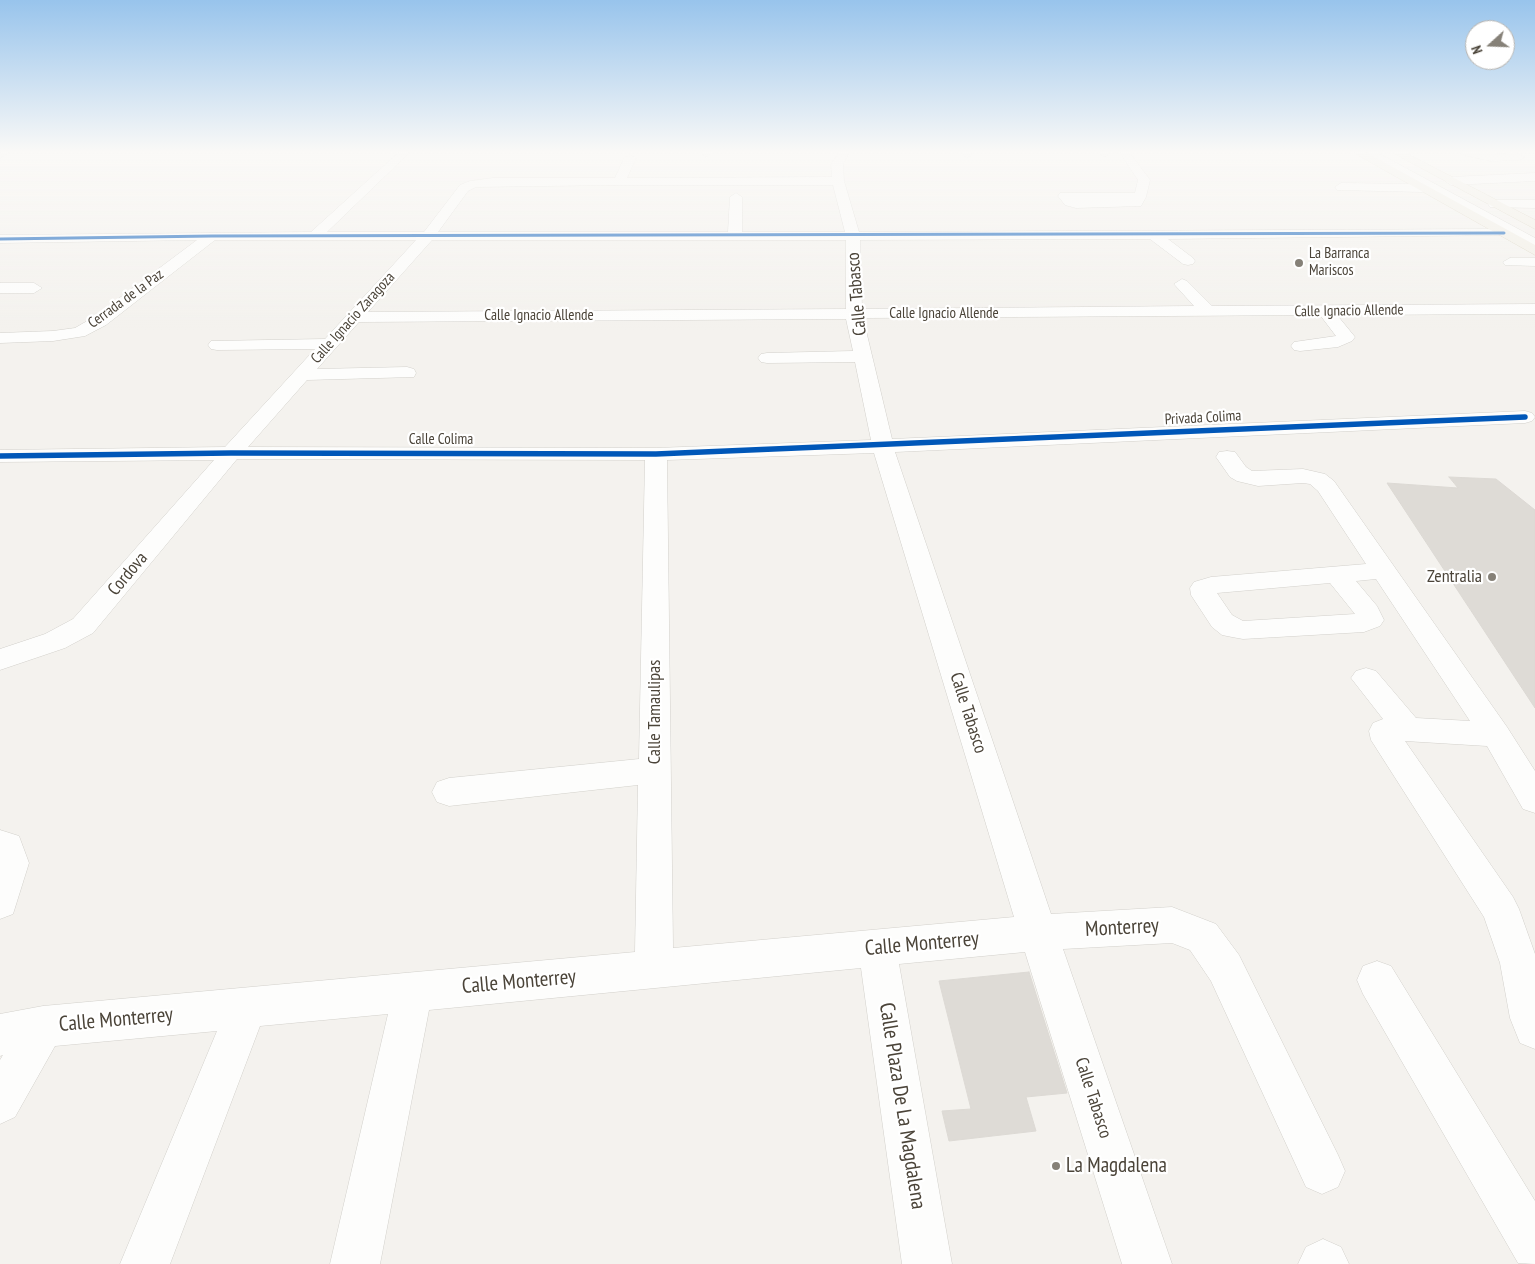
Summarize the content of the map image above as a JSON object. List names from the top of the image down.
{
  "streets": {
    "street": [
      "Calle Tabasco",
      "Cerrada de la Paz",
      "Calle Ignacio Allende",
      "Calle Ignacio Zaragoza",
      "Privada Colima",
      "Calle Colima",
      "Cordova",
      "Calle Tamaulipas",
      "Monterrey",
      "Calle Monterrey",
      "Calle Plaza De La Magdalena"
    ]
  },
  "crossings": [
    ["Calle Tabasco", "Calle Ignacio Allende"],
    ["Calle Tabasco", "Privada Colima"],
    ["Calle Tabasco", "Calle Colima"],
    ["Calle Tabasco", "Monterrey"],
    ["Calle Tabasco", "Calle Monterrey"],
    ["Calle Ignacio Allende", "Calle Ignacio Zaragoza"],
    ["Calle Ignacio Zaragoza", "Calle Colima"],
    ["Calle Ignacio Zaragoza", "Cordova"],
    ["Privada Colima", "Calle Colima"],
    ["Calle Colima", "Cordova"],
    ["Calle Colima", "Calle Tamaulipas"],
    ["Calle Tamaulipas", "Calle Monterrey"],
    ["Monterrey", "Calle Monterrey"],
    ["Calle Monterrey", "Calle Plaza De La Magdalena"]
  ],
  "places": ["La Barranca Mariscos", "Zentralia", "La Magdalena"],
  "north": "left"
}
